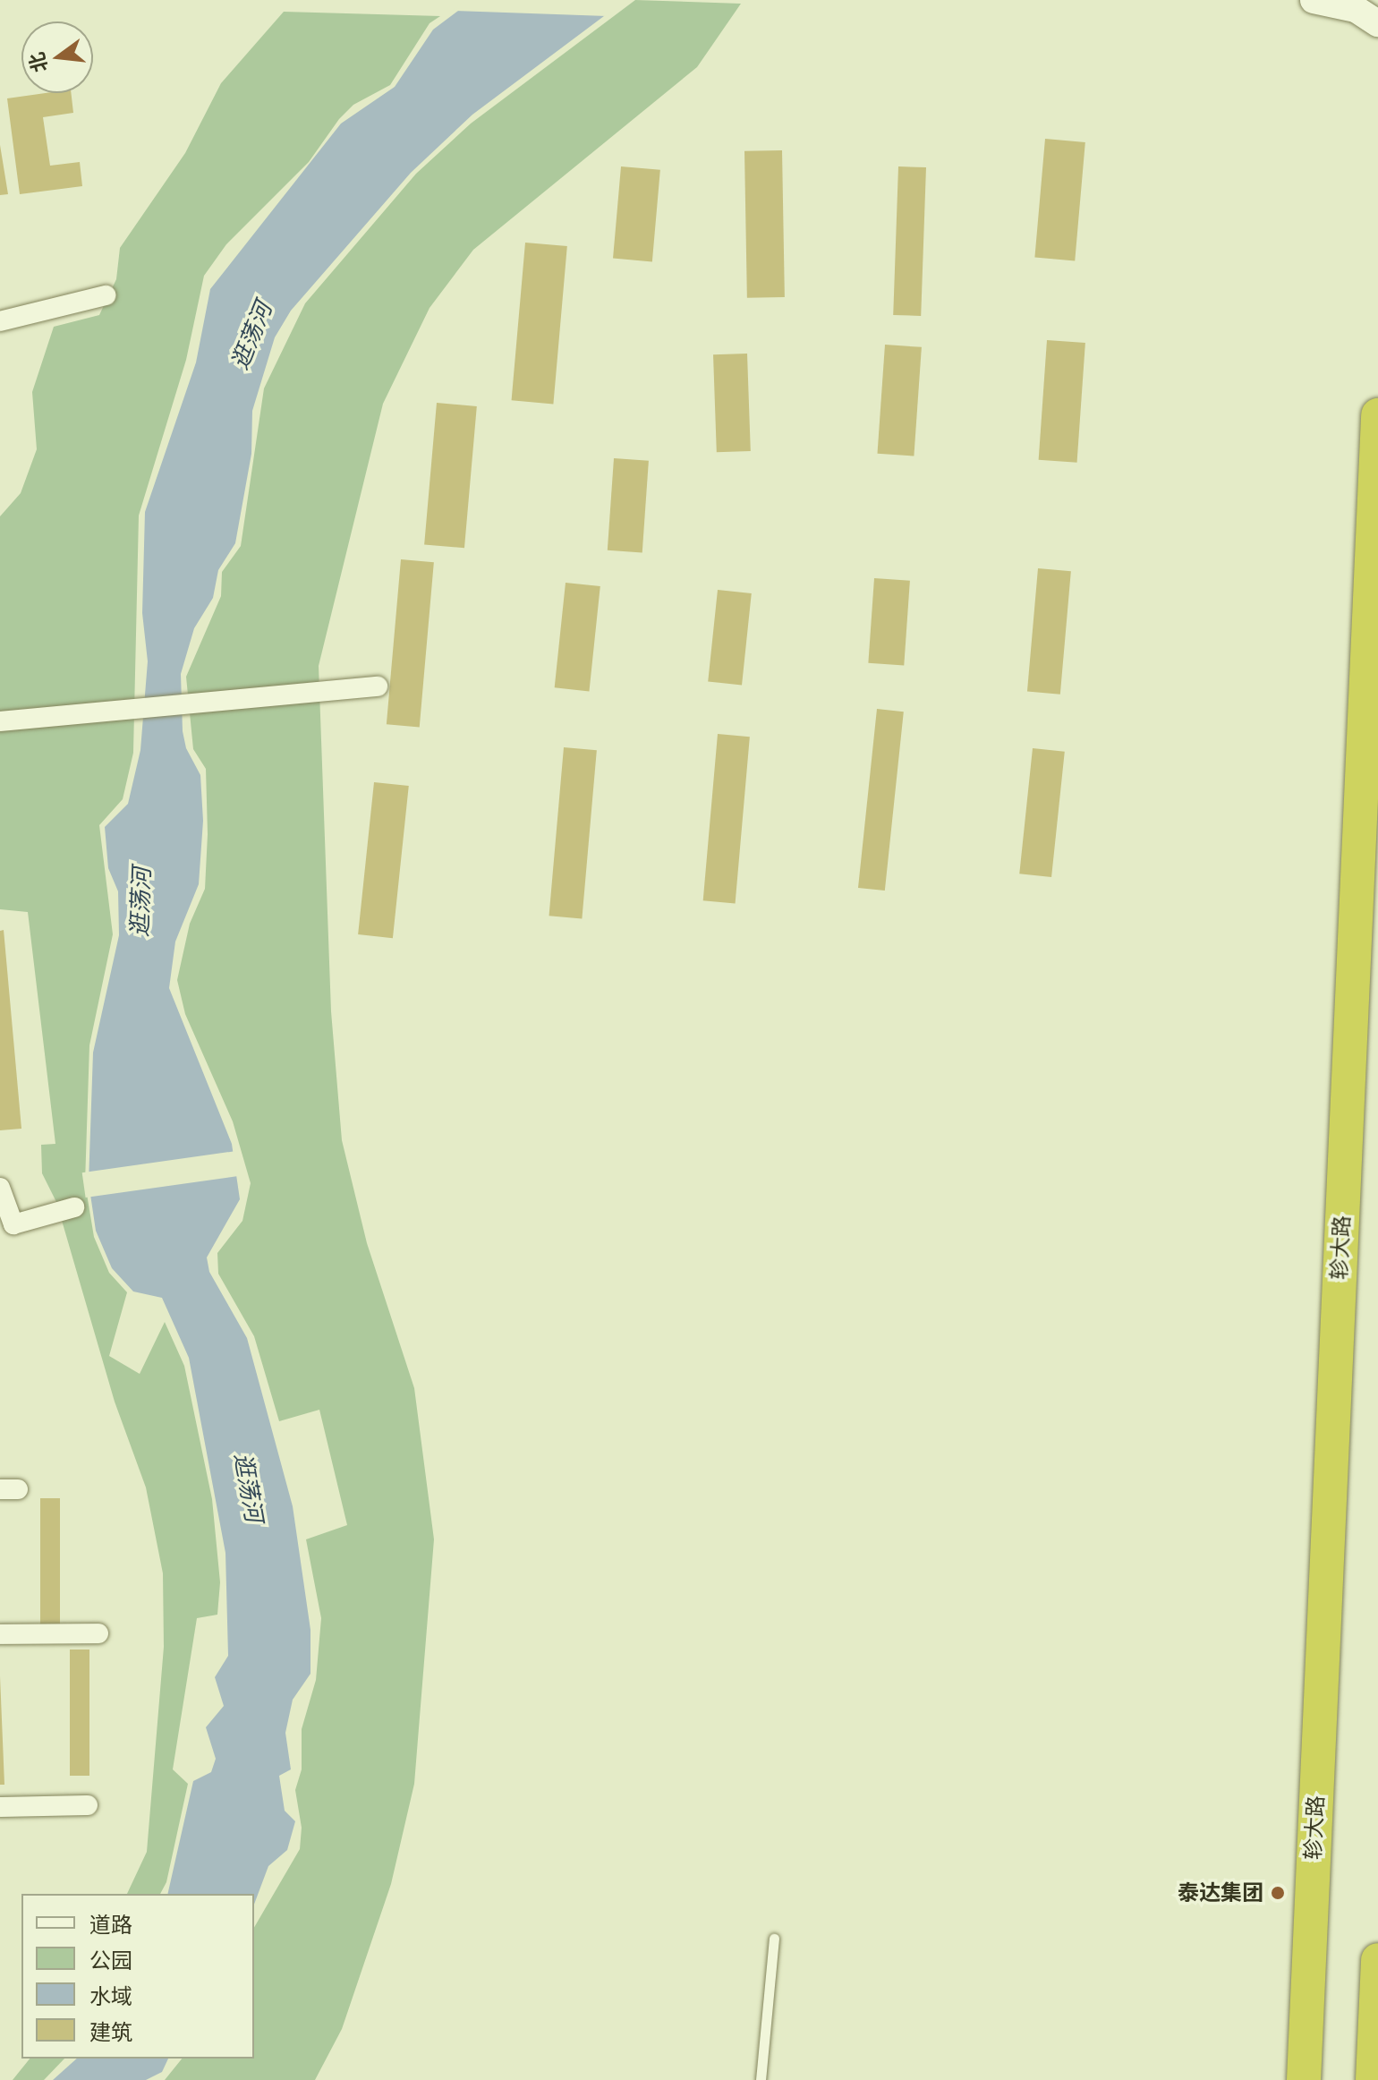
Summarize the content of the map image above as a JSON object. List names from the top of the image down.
{
  "streets": {
    "highway": ["轸大路"]
  },
  "water": ["逛荡河"],
  "places": ["泰达集团"],
  "legend": [
    "道路",
    "公园",
    "水域",
    "建筑"
  ],
  "north": "left"
}
